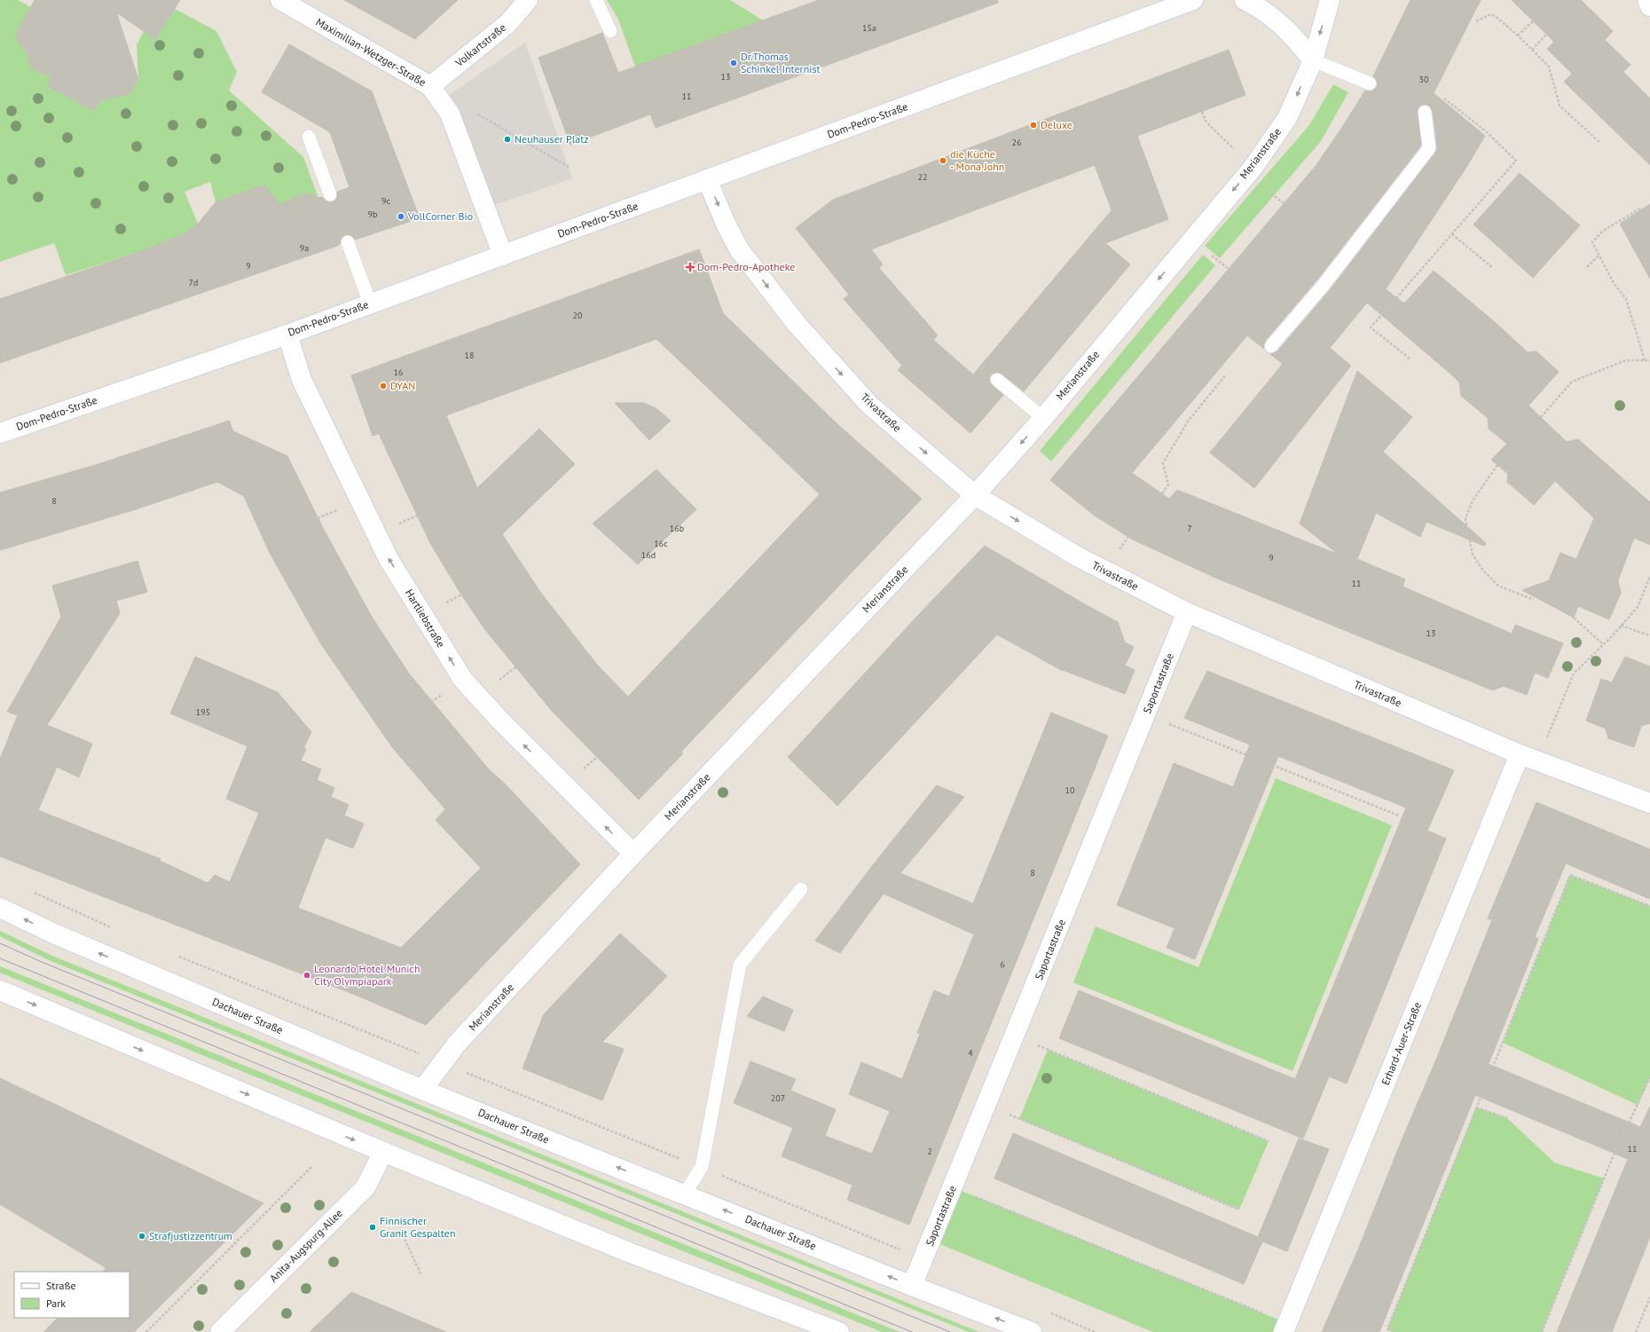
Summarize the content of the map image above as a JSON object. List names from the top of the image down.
{
  "streets": {
    "street": [
      "Volkartstraße",
      "Maximilian-Wetzger-Straße",
      "Dom-Pedro-Straße",
      "Merianstraße",
      "Trivastraße",
      "Hartliebstraße",
      "Saportastraße",
      "Dachauer Straße",
      "Erhard-Auer-Straße",
      "Anita-Augspurg-Allee"
    ]
  },
  "crossings": [
    ["Volkartstraße", "Maximilian-Wetzger-Straße"],
    ["Maximilian-Wetzger-Straße", "Dom-Pedro-Straße"],
    ["Dom-Pedro-Straße", "Trivastraße"],
    ["Dom-Pedro-Straße", "Hartliebstraße"],
    ["Merianstraße", "Trivastraße"],
    ["Merianstraße", "Hartliebstraße"],
    ["Merianstraße", "Dachauer Straße"],
    ["Trivastraße", "Saportastraße"],
    ["Trivastraße", "Erhard-Auer-Straße"],
    ["Saportastraße", "Dachauer Straße"]
  ],
  "one_way": ["Merianstraße", "Trivastraße", "Hartliebstraße"],
  "places": {
    "other": [
      "Dr.Thomas Schinkel Internist",
      "Deluxe",
      "Neuhauser Platz",
      "die Küche - Mona John",
      "VollCorner Bio",
      "DYAN",
      "Leonardo Hotel Munich City Olympiapark",
      "Finnischer Granit Gespalten",
      "Strafjustizzentrum"
    ],
    "health": ["Dom-Pedro-Apotheke"]
  },
  "house_numbers": [
    "15a",
    "13",
    "30",
    "11",
    "26",
    "22",
    "9c",
    "9b",
    "9a",
    "9",
    "7d",
    "20",
    "18",
    "16",
    "8",
    "16b",
    "7",
    "16c",
    "16d",
    "9",
    "11",
    "13",
    "195",
    "10",
    "8",
    "6",
    "4",
    "207",
    "11",
    "2"
  ],
  "legend": ["Straße", "Park"]
}
